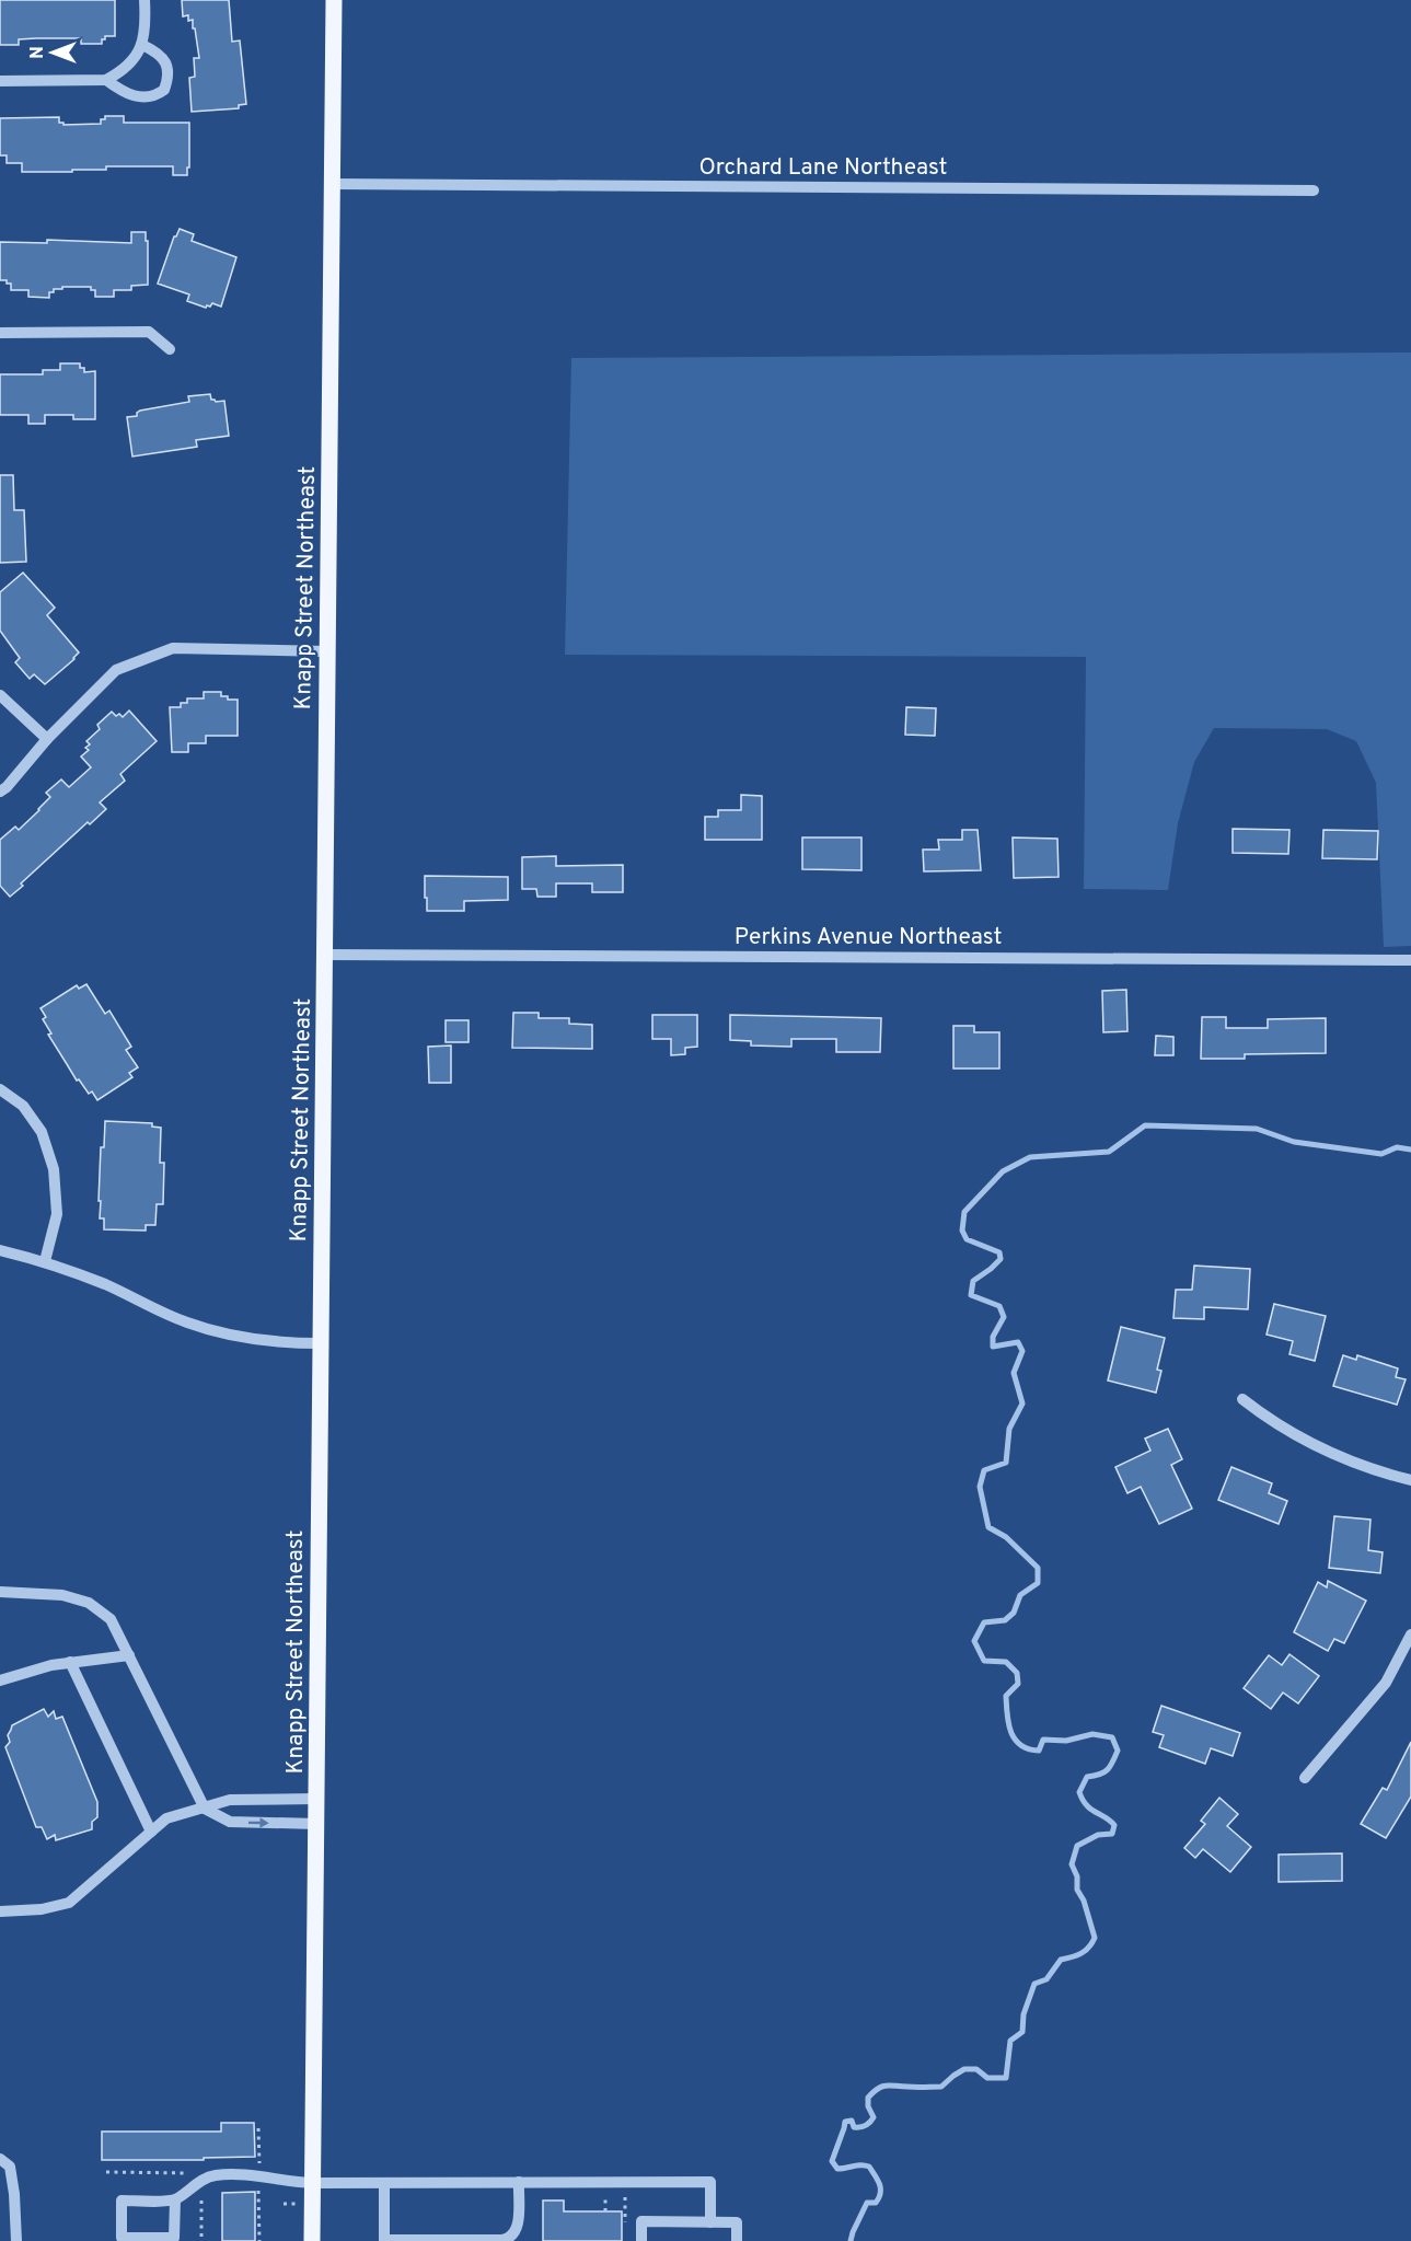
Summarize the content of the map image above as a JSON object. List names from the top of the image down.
{
  "streets": {
    "main road": ["Knapp Street Northeast"],
    "street": ["Orchard Lane Northeast", "Perkins Avenue Northeast"]
  },
  "crossings": [
    ["Orchard Lane Northeast", "Knapp Street Northeast"],
    ["Knapp Street Northeast", "Perkins Avenue Northeast"]
  ],
  "north": "left"
}
